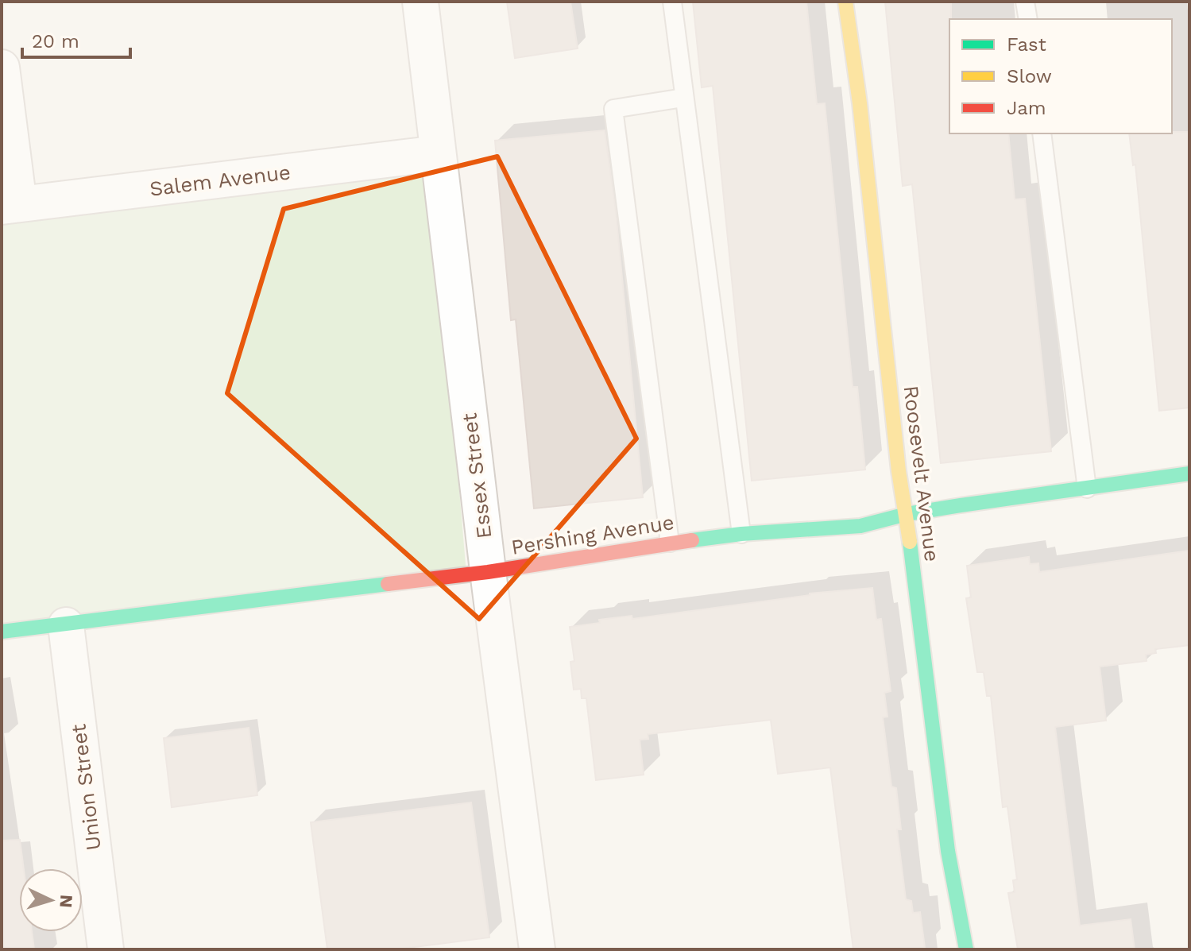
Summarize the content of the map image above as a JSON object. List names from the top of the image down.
{
  "streets": {
    "street": [
      "Salem Avenue",
      "Roosevelt Avenue",
      "Essex Street",
      "Pershing Avenue",
      "Union Street"
    ]
  },
  "crossings": [
    ["Salem Avenue", "Essex Street"],
    ["Roosevelt Avenue", "Pershing Avenue"],
    ["Essex Street", "Pershing Avenue"],
    ["Pershing Avenue", "Union Street"]
  ],
  "legend": ["Fast", "Slow", "Jam"],
  "scale_bar": "20 m",
  "north": "right"
}
